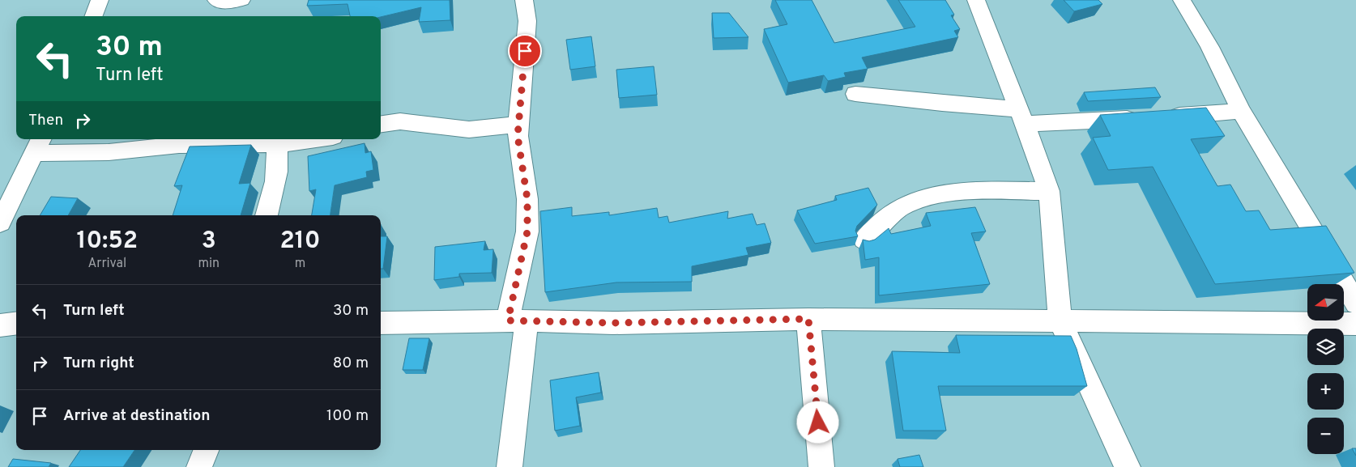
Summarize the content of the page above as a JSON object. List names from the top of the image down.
{
  "north": "left",
  "page": {
    "turn": ["30 m", "Turn left"],
    "then": "Then",
    "eta": [
      "10:52",
      "Arrival",
      "3",
      "min",
      "210",
      "m"
    ],
    "map_buttons": ["+", "−"],
    "list": [
      {
        "name": "Turn left",
        "value": "30 m"
      },
      {
        "name": "Turn right",
        "value": "80 m"
      },
      {
        "name": "Arrive at destination",
        "value": "100 m"
      }
    ]
  }
}
